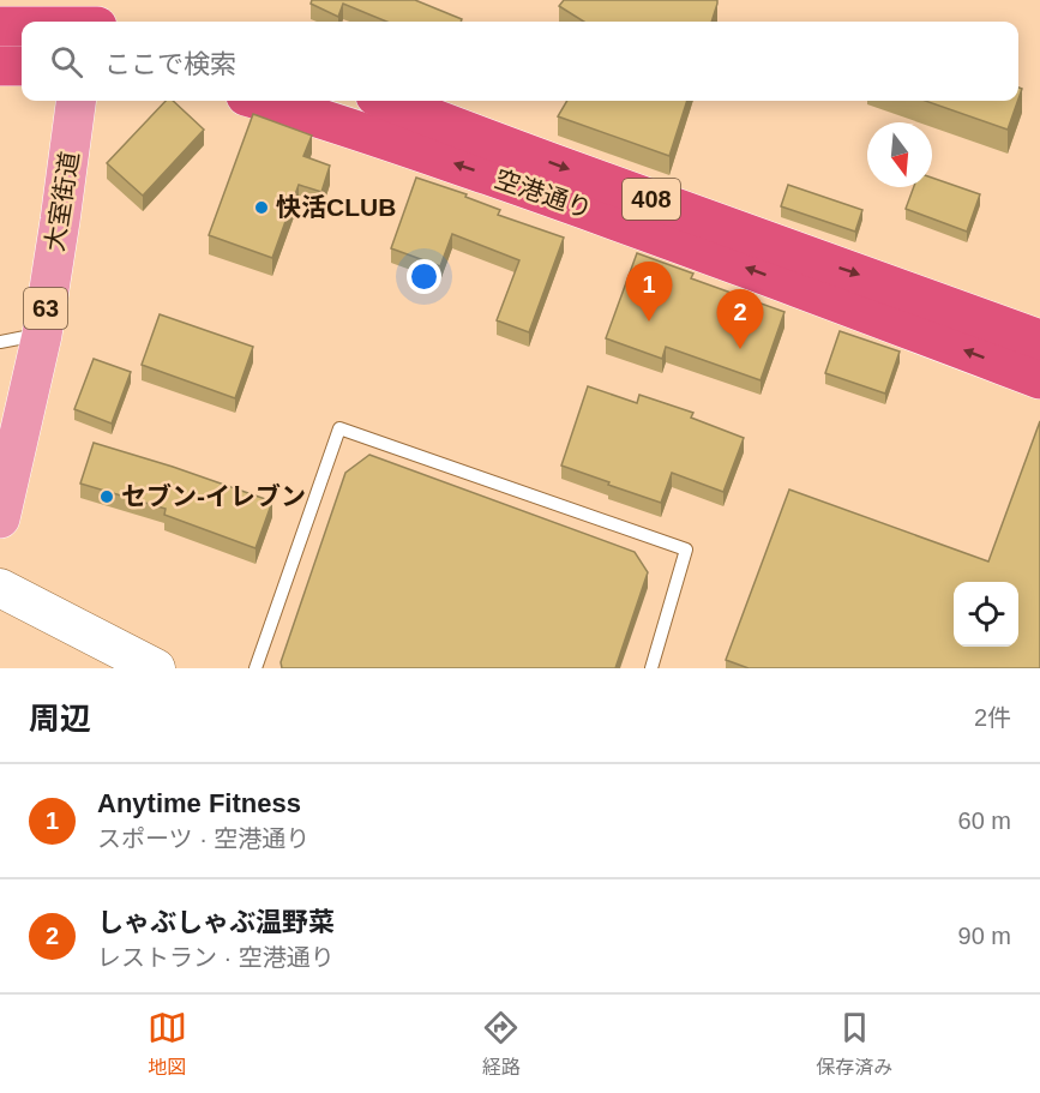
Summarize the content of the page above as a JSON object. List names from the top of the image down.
{
  "streets": {
    "highway": ["空港通り", "408"],
    "main road": ["大室街道", "63"]
  },
  "places": ["快活CLUB", "セブン-イレブン"],
  "north": "bottom",
  "page": {
    "search": "ここで検索",
    "pins": ["1", "2"],
    "heading": ["周辺", "2件"],
    "list": [
      {
        "mark": "1",
        "name": "Anytime Fitness",
        "note": "スポーツ · 空港通り",
        "value": "60 m"
      },
      {
        "mark": "2",
        "name": "しゃぶしゃぶ温野菜",
        "note": "レストラン · 空港通り",
        "value": "90 m"
      }
    ],
    "nav": ["地図", "経路", "保存済み"]
  }
}
